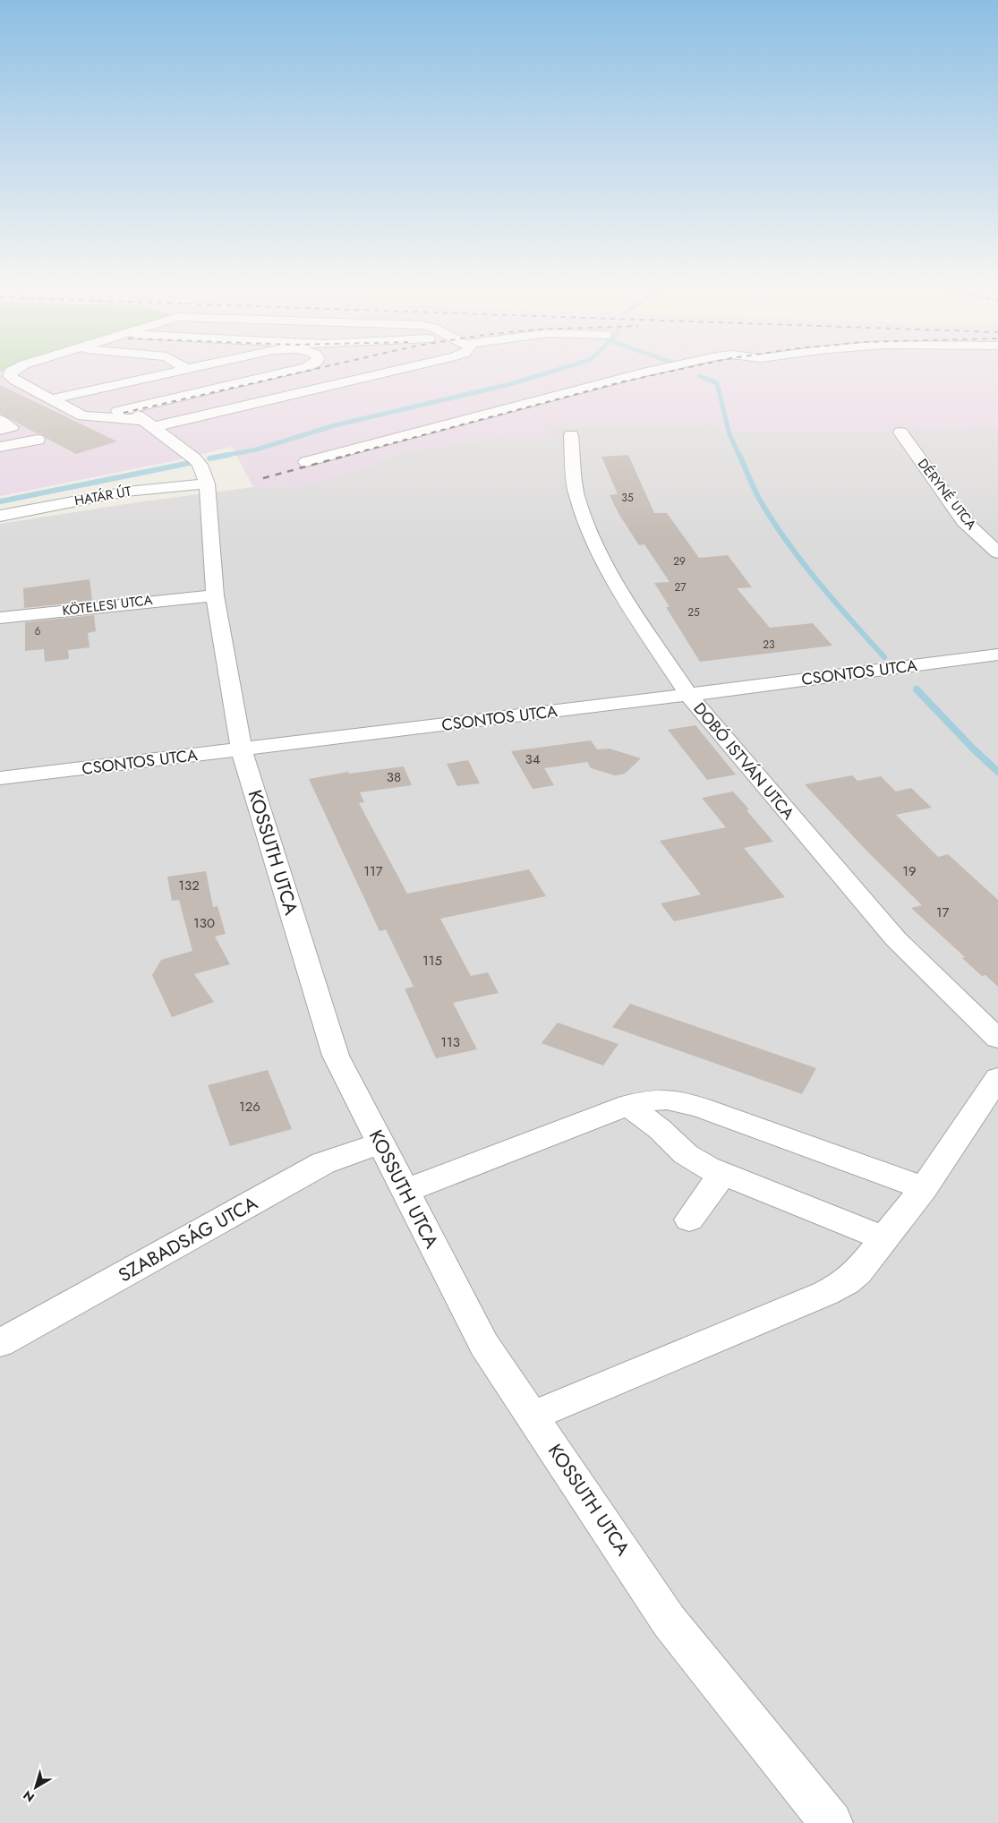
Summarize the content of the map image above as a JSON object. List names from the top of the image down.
{
  "streets": {
    "street": [
      "DÉRYNÉ UTCA",
      "HATÁR ÚT",
      "KÖTELESI UTCA",
      "CSONTOS UTCA",
      "DOBÓ ISTVÁN UTCA",
      "KOSSUTH UTCA",
      "SZABADSÁG UTCA"
    ]
  },
  "crossings": [
    ["HATÁR ÚT", "KOSSUTH UTCA"],
    ["KÖTELESI UTCA", "KOSSUTH UTCA"],
    ["CSONTOS UTCA", "DOBÓ ISTVÁN UTCA"],
    ["CSONTOS UTCA", "KOSSUTH UTCA"],
    ["KOSSUTH UTCA", "SZABADSÁG UTCA"]
  ],
  "house_numbers": [
    "35",
    "29",
    "27",
    "25",
    "6",
    "23",
    "34",
    "38",
    "117",
    "19",
    "132",
    "17",
    "130",
    "115",
    "113",
    "126"
  ],
  "north": "bottom left"
}
